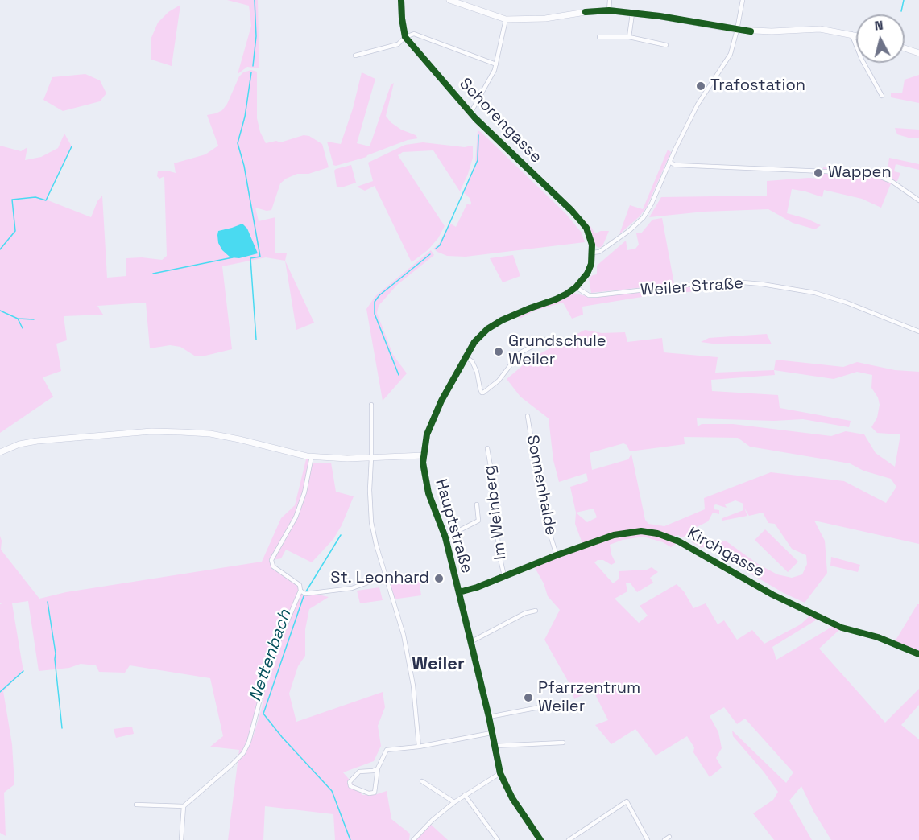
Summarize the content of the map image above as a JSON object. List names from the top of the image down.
{
  "streets": {
    "street": [
      "Schorengasse",
      "Weiler Straße",
      "Sonnenhalde",
      "Im Weinberg",
      "Hauptstraße",
      "Kirchgasse"
    ]
  },
  "crossings": [
    ["Schorengasse", "Hauptstraße"],
    ["Weiler Straße", "Hauptstraße"],
    ["Sonnenhalde", "Kirchgasse"],
    ["Im Weinberg", "Kirchgasse"],
    ["Hauptstraße", "Kirchgasse"]
  ],
  "districts": ["Weiler"],
  "water": ["Nettenbach"],
  "places": [
    "Trafostation",
    "Wappen",
    "Grundschule Weiler",
    "St. Leonhard",
    "Pfarrzentrum Weiler"
  ],
  "north": "top"
}
